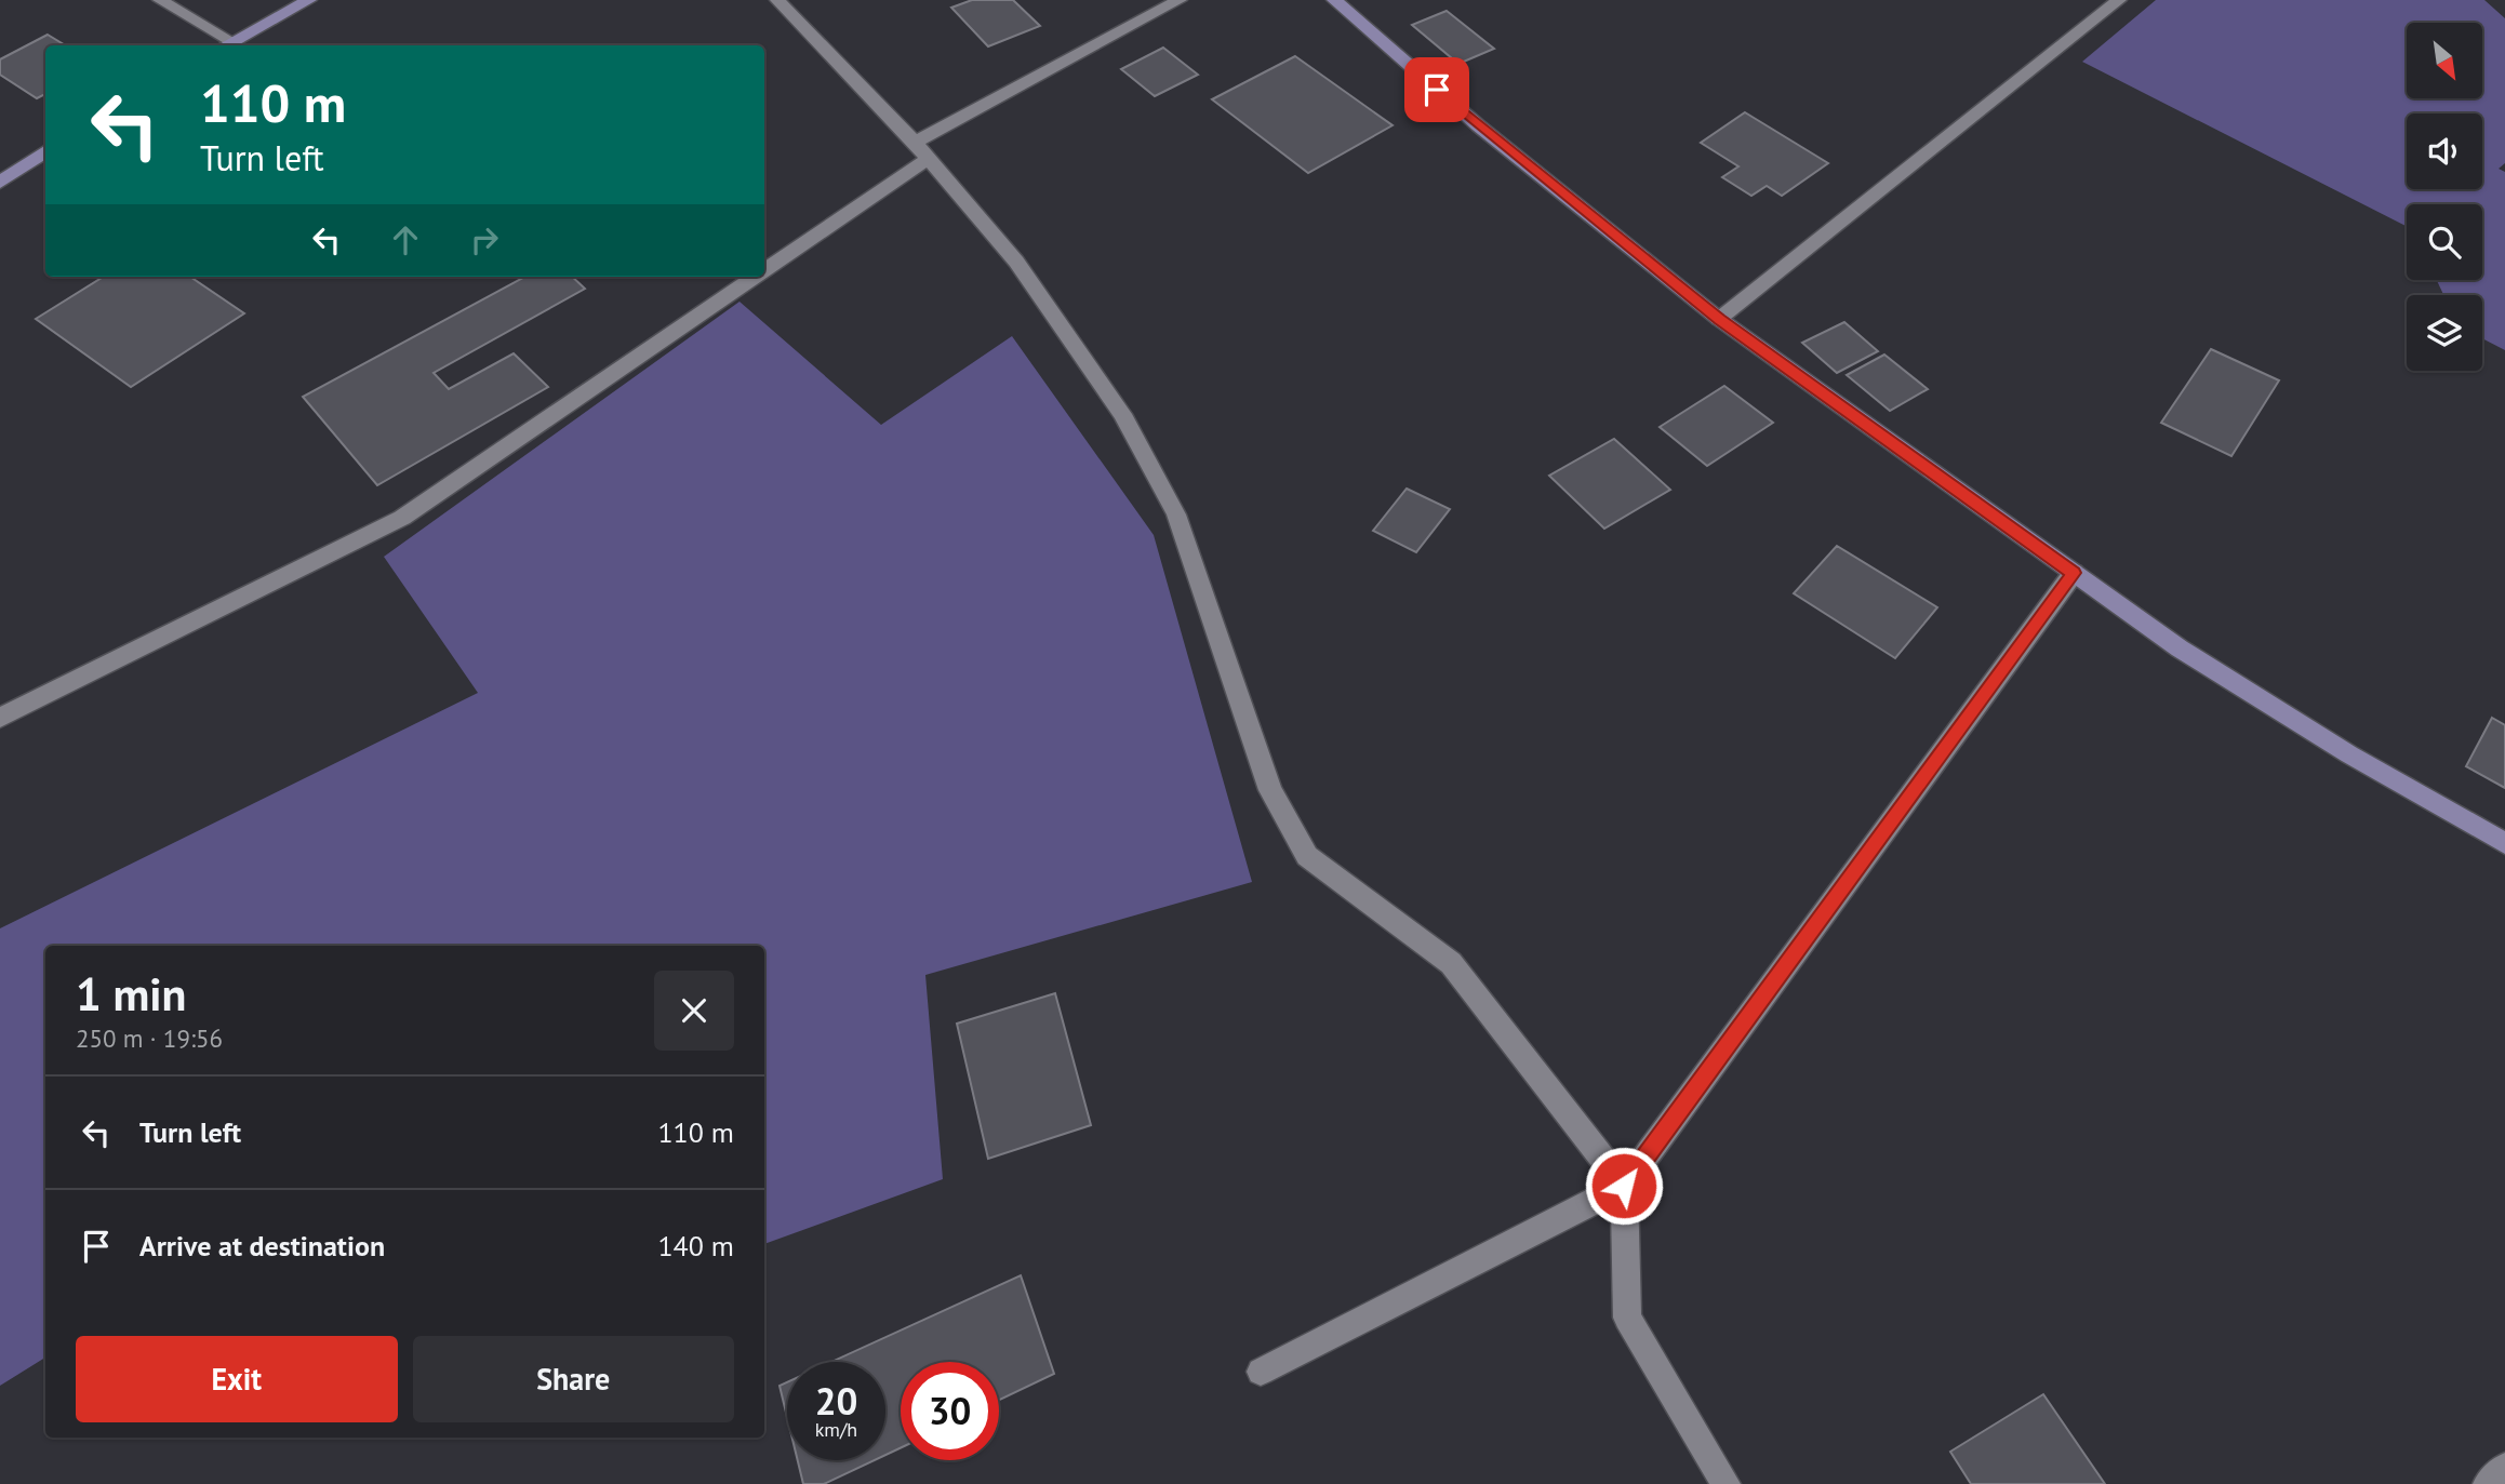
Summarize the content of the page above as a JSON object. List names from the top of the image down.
{
  "north": "bottom right",
  "page": {
    "turn": ["110 m", "Turn left"],
    "heading": ["1 min", "250 m · 19:56"],
    "list": [
      {
        "name": "Turn left",
        "value": "110 m"
      },
      {
        "name": "Arrive at destination",
        "value": "140 m"
      }
    ],
    "buttons": ["Exit", "Share"],
    "speed": "20 km/h",
    "limit": "30"
  }
}
